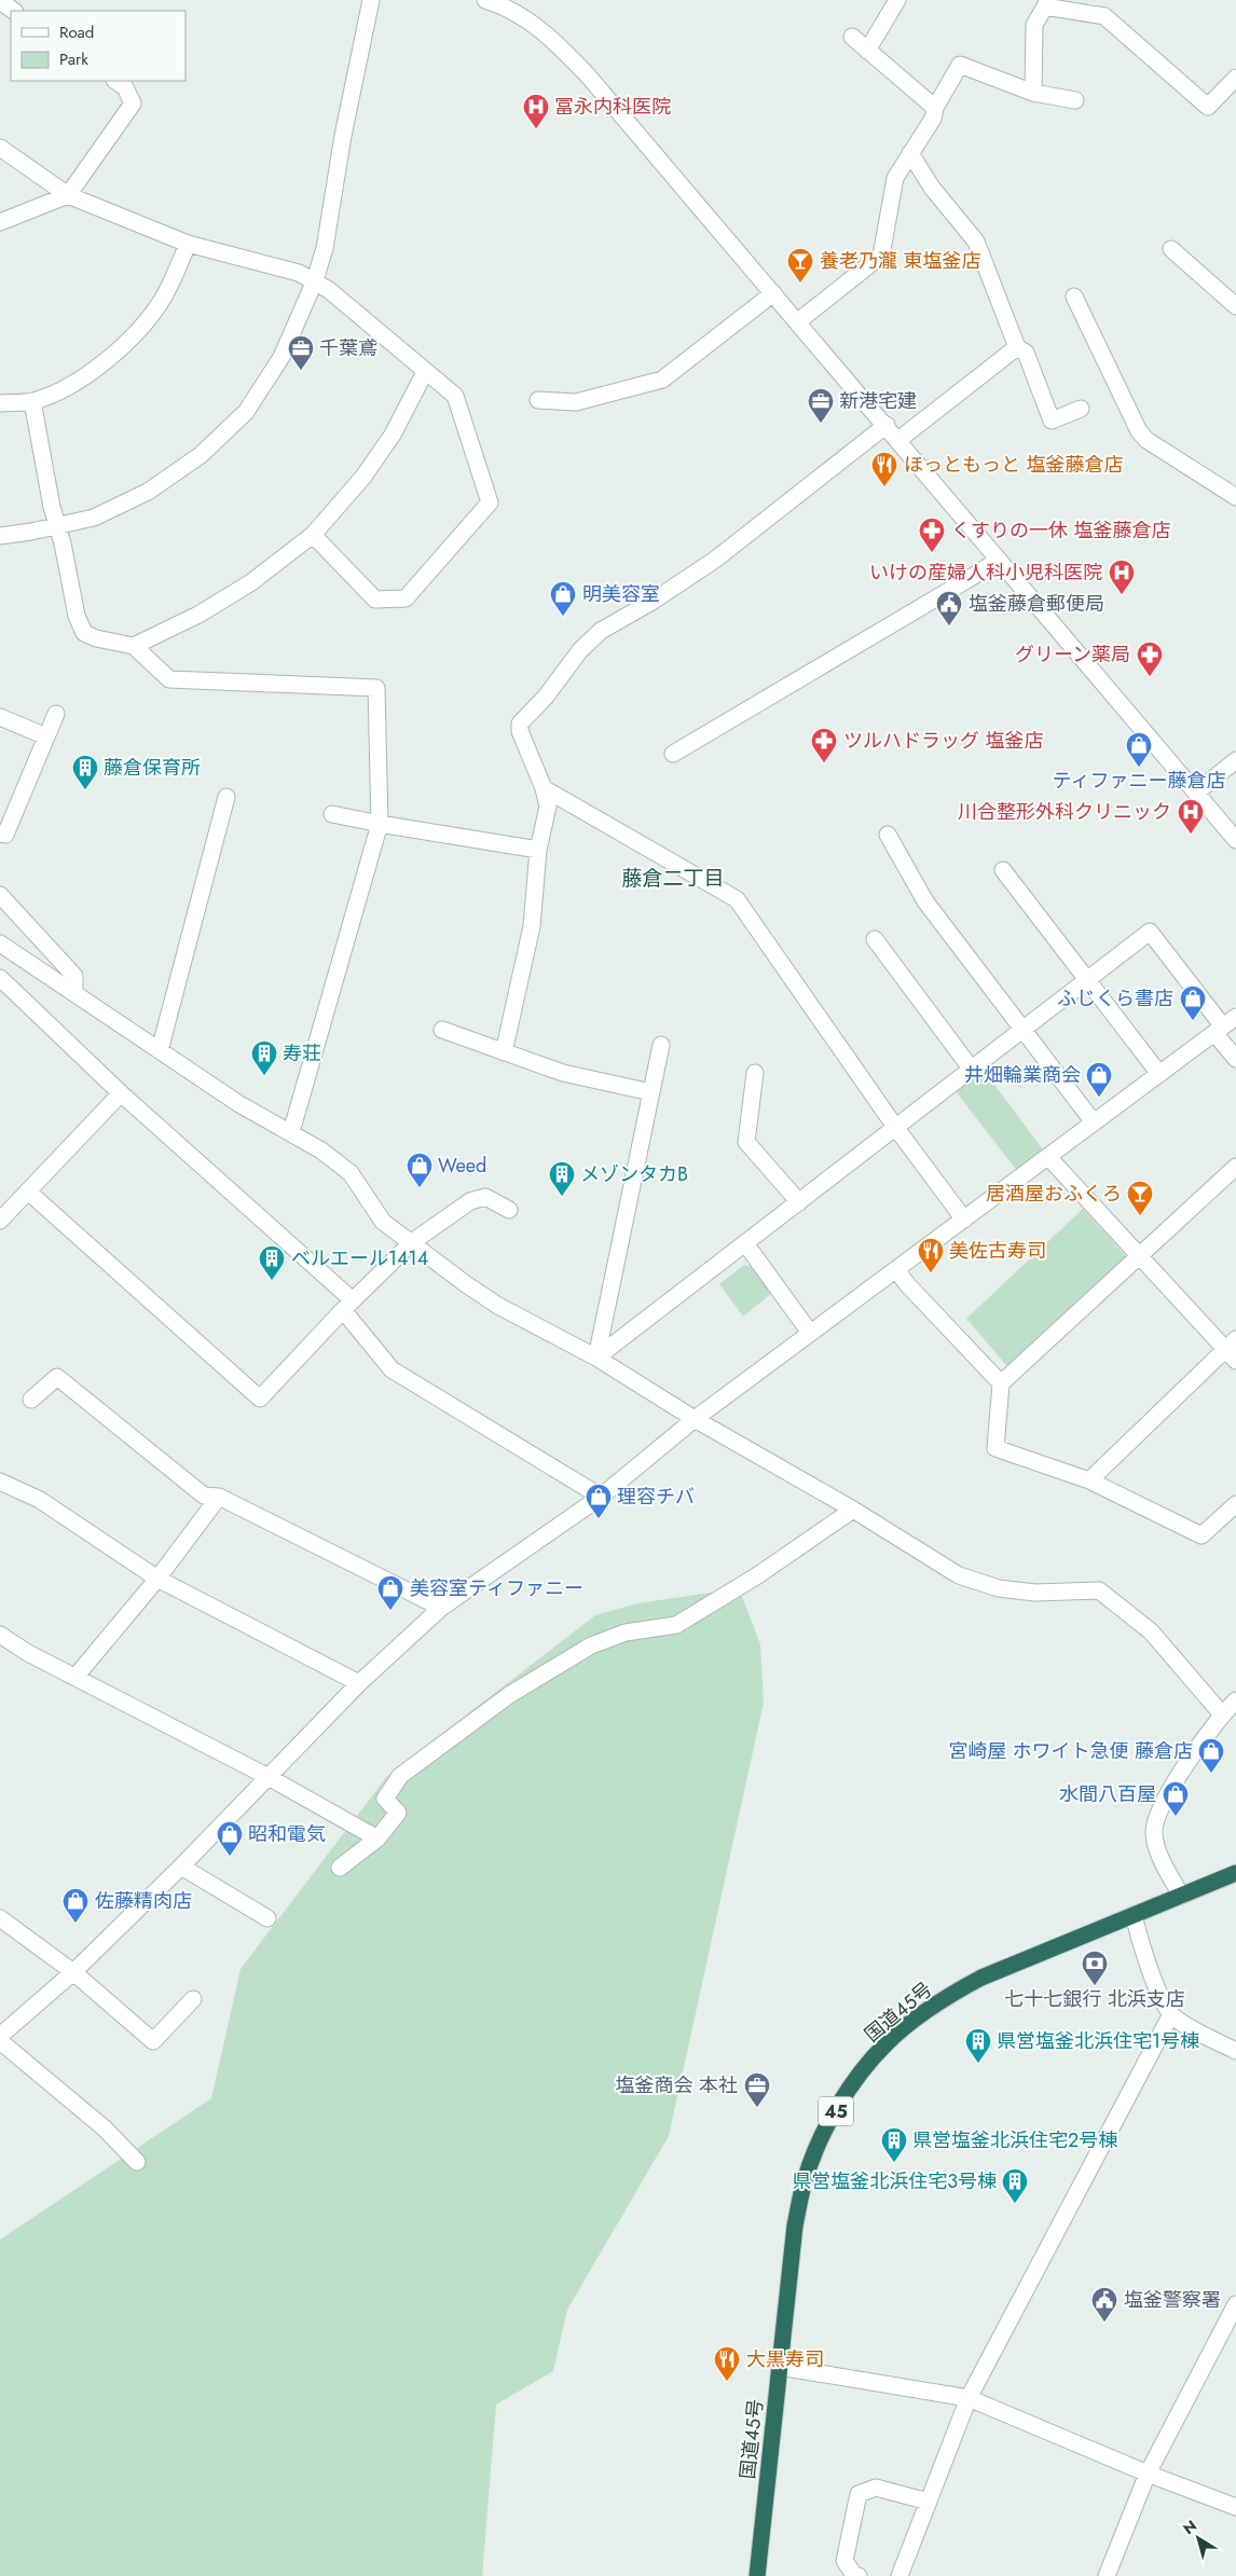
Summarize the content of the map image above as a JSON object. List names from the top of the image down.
{
  "streets": {
    "highway": ["国道45号", "45"]
  },
  "districts": ["藤倉二丁目"],
  "places": {
    "hospital": ["冨永内科医院", "いけの産婦人科小児科医院", "川合整形外科クリニック"],
    "bar": ["養老乃瀧 東塩釜店", "居酒屋おふくろ"],
    "office": ["千葉鳶", "新港宅建", "塩釜商会 本社"],
    "restaurant": ["ほっともっと 塩釜藤倉店", "美佐古寿司", "大黒寿司"],
    "pharmacy": ["くすりの一休 塩釜藤倉店", "グリーン薬局", "ツルハドラッグ 塩釜店"],
    "shop": [
      "明美容室",
      "ティファニー藤倉店",
      "ふじくら書店",
      "井畑輪業商会",
      "Weed",
      "理容チバ",
      "美容室ティファニー",
      "宮崎屋 ホワイト急便 藤倉店",
      "水間八百屋",
      "昭和電気",
      "佐藤精肉店"
    ],
    "public building": ["塩釜藤倉郵便局", "塩釜警察署"],
    "building": [
      "藤倉保育所",
      "寿荘",
      "メゾンタカB",
      "ベルエール1414",
      "県営塩釜北浜住宅1号棟",
      "県営塩釜北浜住宅2号棟",
      "県営塩釜北浜住宅3号棟"
    ],
    "bank": ["七十七銀行 北浜支店"]
  },
  "legend": ["Road", "Park"],
  "north": "top left"
}
